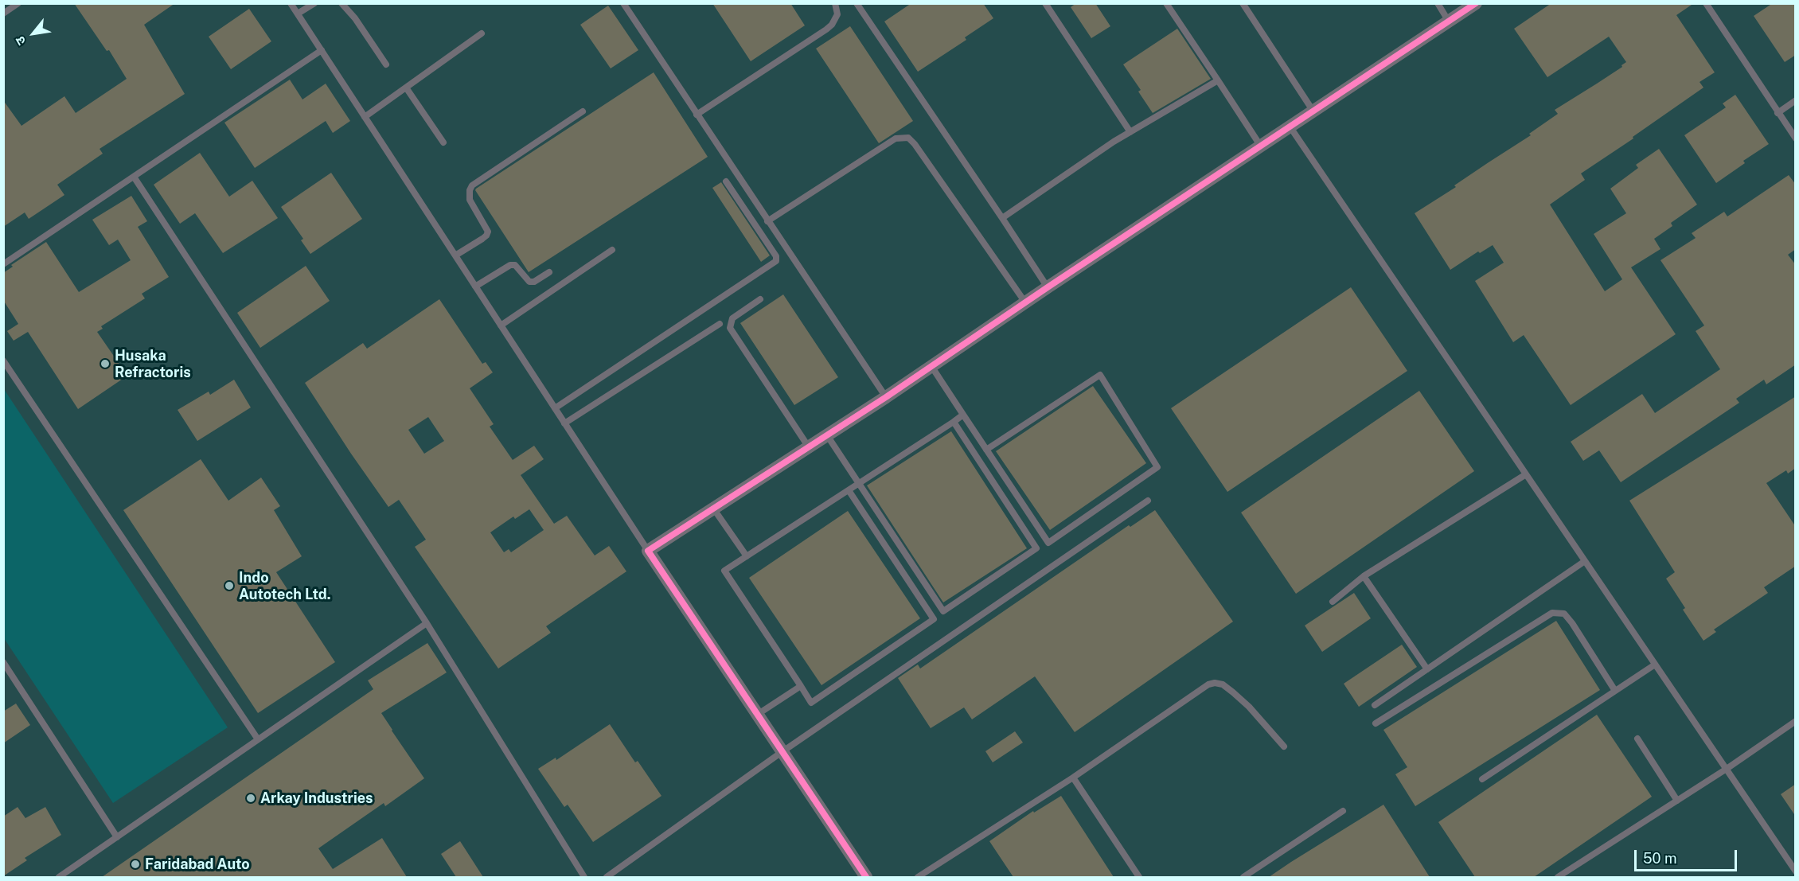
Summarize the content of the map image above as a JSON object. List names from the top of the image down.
{
  "places": [
    "Husaka Refractoris",
    "Indo Autotech Ltd.",
    "Arkay Industries",
    "Faridabad Auto"
  ],
  "scale_bar": "50 m",
  "north": "bottom left"
}
